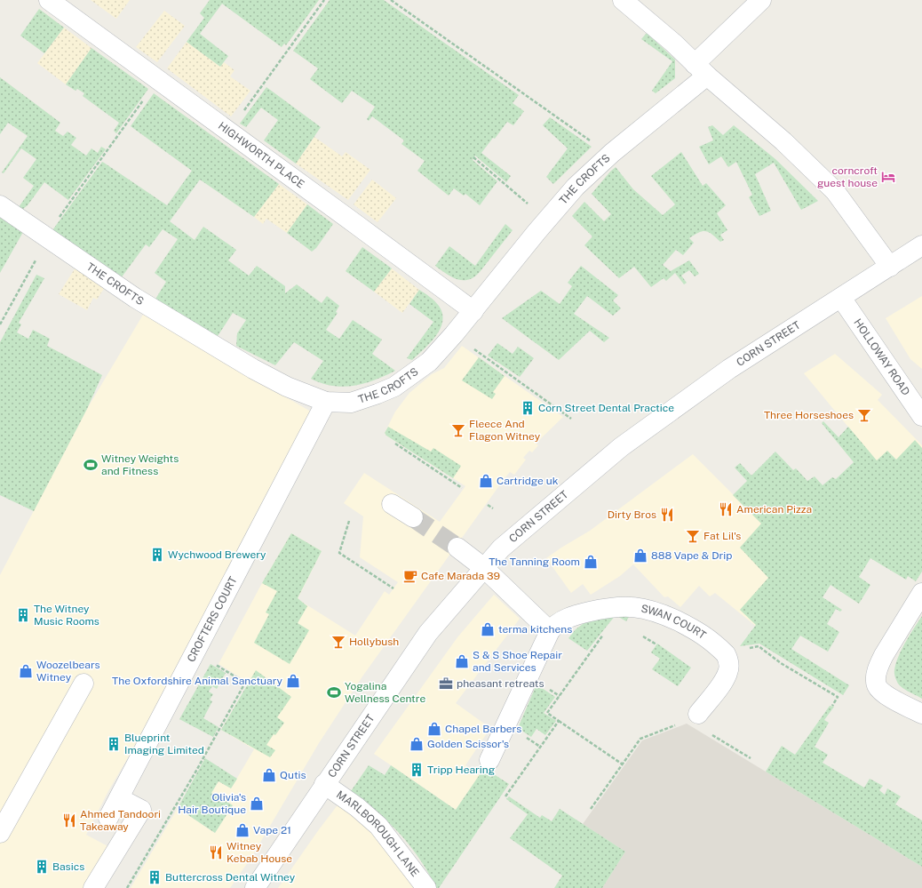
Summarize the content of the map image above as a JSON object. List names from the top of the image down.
{
  "streets": {
    "street": [
      "HIGHWORTH PLACE",
      "THE CROFTS",
      "CORN STREET",
      "HOLLOWAY ROAD",
      "CROFTERS COURT",
      "SWAN COURT",
      "MARLBOROUGH LANE"
    ]
  },
  "crossings": [
    ["HIGHWORTH PLACE", "THE CROFTS"],
    ["THE CROFTS", "CROFTERS COURT"],
    ["CORN STREET", "HOLLOWAY ROAD"],
    ["CORN STREET", "MARLBOROUGH LANE"]
  ],
  "places": {
    "hotel": ["corncroft guest house"],
    "building": [
      "Corn Street Dental Practice",
      "Wychwood Brewery",
      "The Witney Music Rooms",
      "Blueprint Imaging Limited",
      "Tripp Hearing",
      "Basics",
      "Buttercross Dental Witney"
    ],
    "bar": [
      "Three Horseshoes",
      "Fleece And Flagon Witney",
      "Fat Lil's",
      "Hollybush"
    ],
    "sports": ["Witney Weights and Fitness", "Yogalina Wellness Centre"],
    "shop": [
      "Cartridge uk",
      "888 Vape & Drip",
      "The Tanning Room",
      "terma kitchens",
      "S & S Shoe Repair and Services",
      "Woozelbears Witney",
      "The Oxfordshire Animal Sanctuary",
      "Chapel Barbers",
      "Golden Scissor's",
      "Qutis",
      "Olivia's Hair Boutique",
      "Vape 21"
    ],
    "restaurant": [
      "American Pizza",
      "Dirty Bros",
      "Ahmed Tandoori Takeaway",
      "Witney Kebab House"
    ],
    "cafe": ["Cafe Marada 39"],
    "office": ["pheasant retreats"]
  }
}
